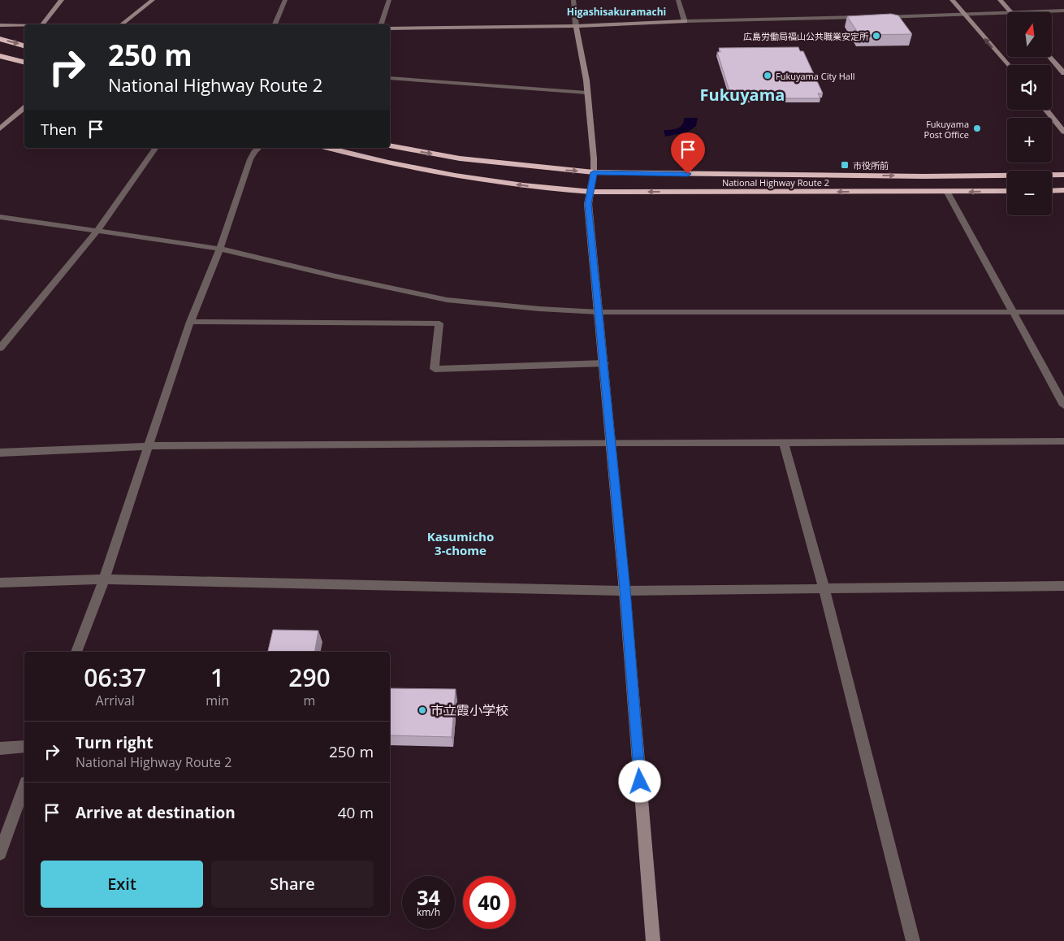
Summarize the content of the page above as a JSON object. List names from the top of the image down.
{
  "streets": {
    "highway": ["National Highway Route 2"]
  },
  "districts": ["Higashisakuramachi", "Fukuyama", "Kasumicho 3-chome"],
  "places": {
    "other": [
      "広島労働局福山公共職業安定所",
      "Fukuyama City Hall",
      "Fukuyama Post Office",
      "市立霞小学校"
    ],
    "transit": ["市役所前"]
  },
  "north": "top",
  "page": {
    "map_buttons": ["+", "−"],
    "turn": ["250 m", "National Highway Route 2"],
    "then": "Then",
    "eta": [
      "06:37",
      "Arrival",
      "1",
      "min",
      "290",
      "m"
    ],
    "list": [
      {
        "name": "Turn right",
        "note": "National Highway Route 2",
        "value": "250 m"
      },
      {
        "name": "Arrive at destination",
        "value": "40 m"
      }
    ],
    "buttons": ["Exit", "Share"],
    "speed": "34 km/h",
    "limit": "40"
  }
}
